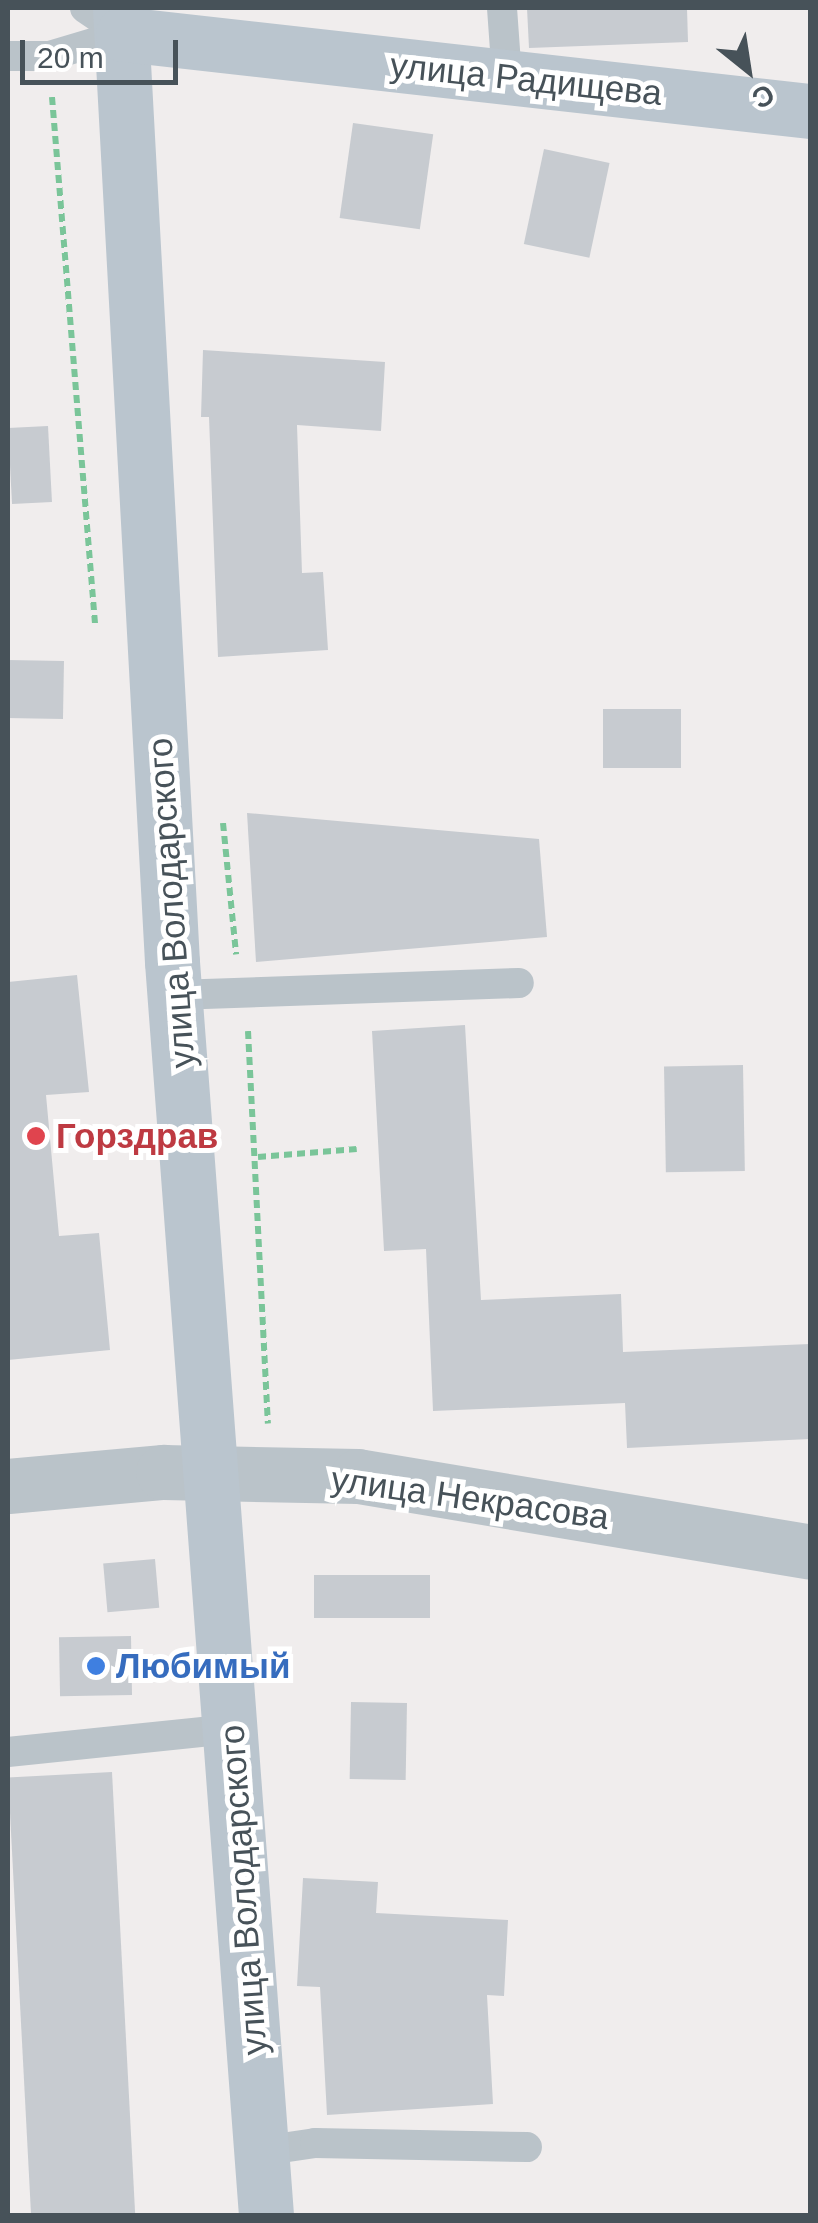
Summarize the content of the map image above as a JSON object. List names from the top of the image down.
{
  "streets": {
    "street": ["улица Радищева", "улица Володарского", "улица Некрасова"]
  },
  "crossings": [
    ["улица Радищева", "улица Володарского"],
    ["улица Володарского", "улица Некрасова"]
  ],
  "places": ["Горздрав", "Любимый"],
  "scale_bar": "20 m",
  "north": "bottom right"
}
